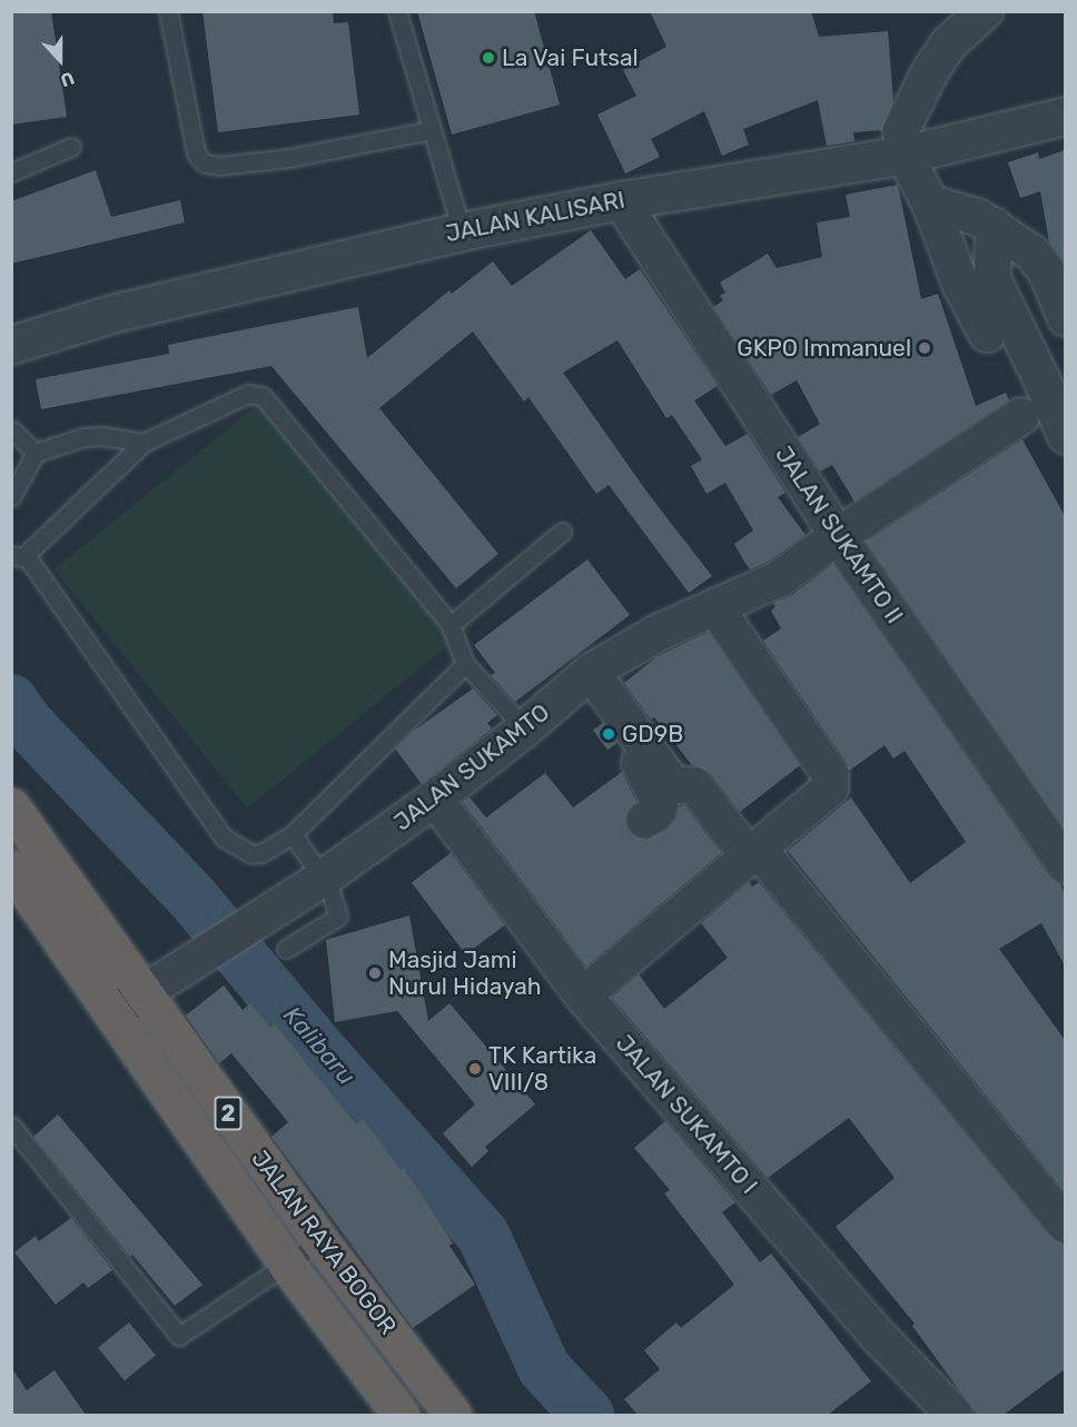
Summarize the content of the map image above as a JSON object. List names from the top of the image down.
{
  "streets": {
    "highway": ["2", "JALAN RAYA BOGOR"],
    "street": [
      "JALAN KALISARI",
      "JALAN SUKAMTO II",
      "JALAN SUKAMTO",
      "JALAN SUKAMTO I"
    ]
  },
  "crossings": [
    ["JALAN KALISARI", "JALAN SUKAMTO II"],
    ["JALAN SUKAMTO II", "JALAN SUKAMTO"],
    ["JALAN SUKAMTO", "JALAN SUKAMTO I"],
    ["JALAN SUKAMTO", "JALAN RAYA BOGOR"]
  ],
  "water": ["Kalibaru"],
  "places": [
    "La Vai Futsal",
    "GKPO Immanuel",
    "GD9B",
    "Masjid Jami Nurul Hidayah",
    "TK Kartika VIII/8"
  ],
  "north": "bottom"
}
